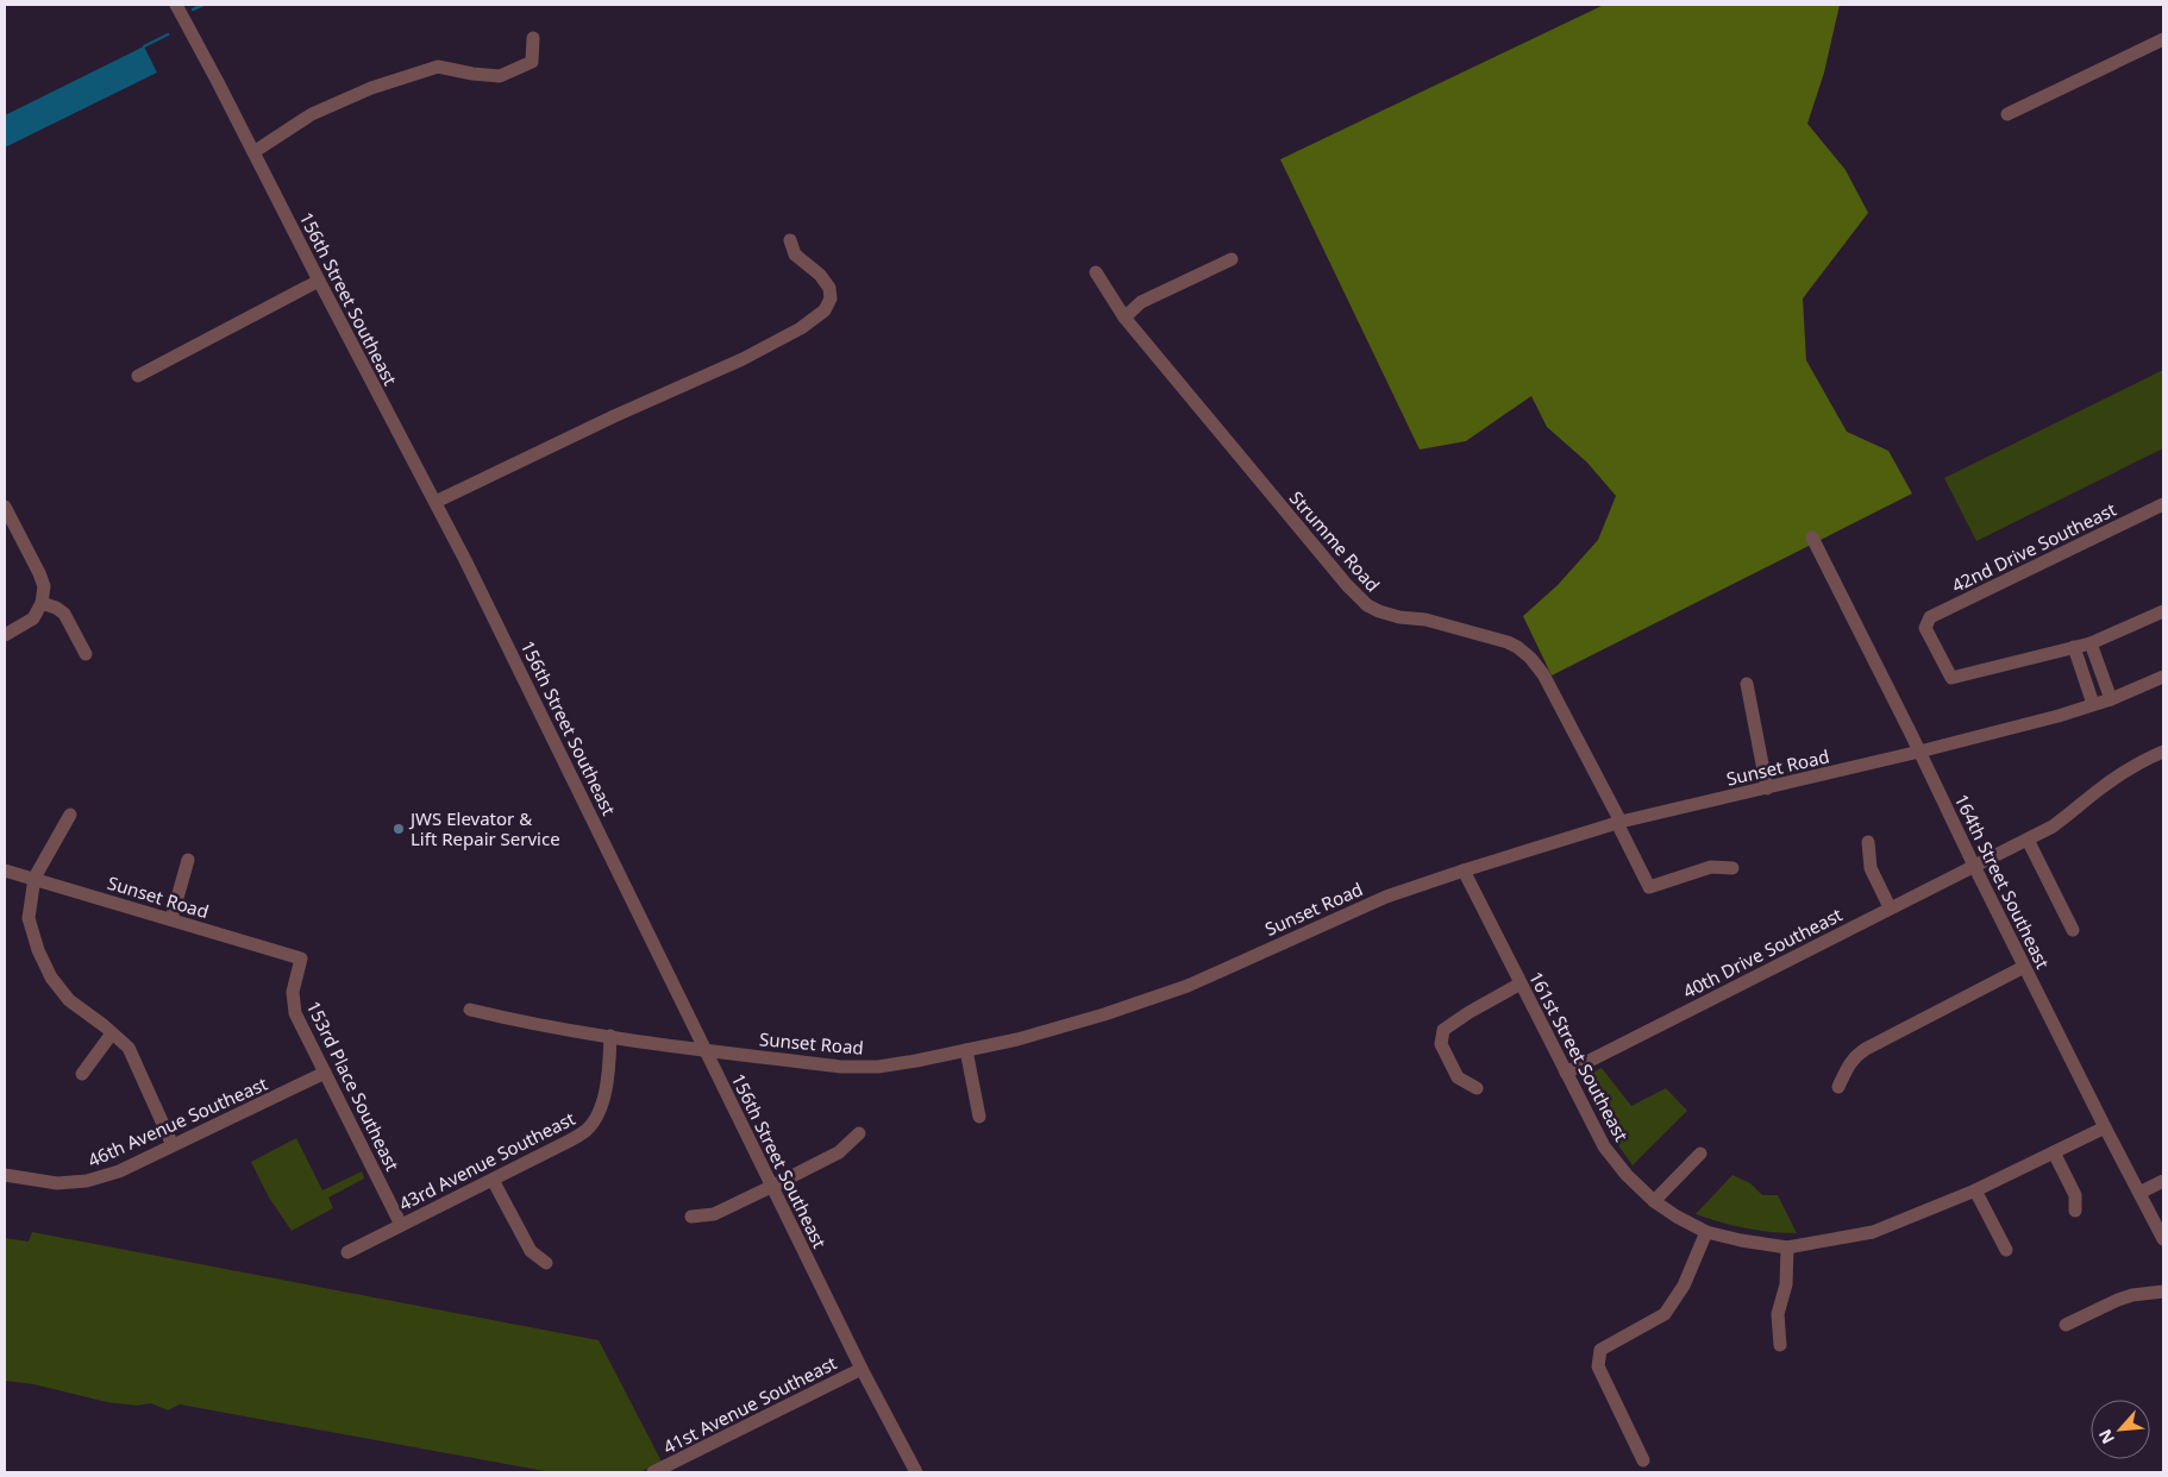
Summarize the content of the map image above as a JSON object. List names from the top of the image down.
{
  "streets": {
    "street": [
      "156th Street Southeast",
      "Strumme Road",
      "42nd Drive Southeast",
      "Sunset Road",
      "164th Street Southeast",
      "40th Drive Southeast",
      "161st Street Southeast",
      "153rd Place Southeast",
      "46th Avenue Southeast",
      "43rd Avenue Southeast",
      "41st Avenue Southeast"
    ]
  },
  "crossings": [
    ["156th Street Southeast", "Sunset Road"],
    ["156th Street Southeast", "41st Avenue Southeast"],
    ["Strumme Road", "Sunset Road"],
    ["Sunset Road", "164th Street Southeast"],
    ["Sunset Road", "161st Street Southeast"],
    ["Sunset Road", "153rd Place Southeast"],
    ["Sunset Road", "43rd Avenue Southeast"],
    ["164th Street Southeast", "40th Drive Southeast"],
    ["164th Street Southeast", "161st Street Southeast"],
    ["40th Drive Southeast", "161st Street Southeast"],
    ["153rd Place Southeast", "46th Avenue Southeast"],
    ["153rd Place Southeast", "43rd Avenue Southeast"]
  ],
  "places": ["JWS Elevator & Lift Repair Service"],
  "north": "bottom left"
}
